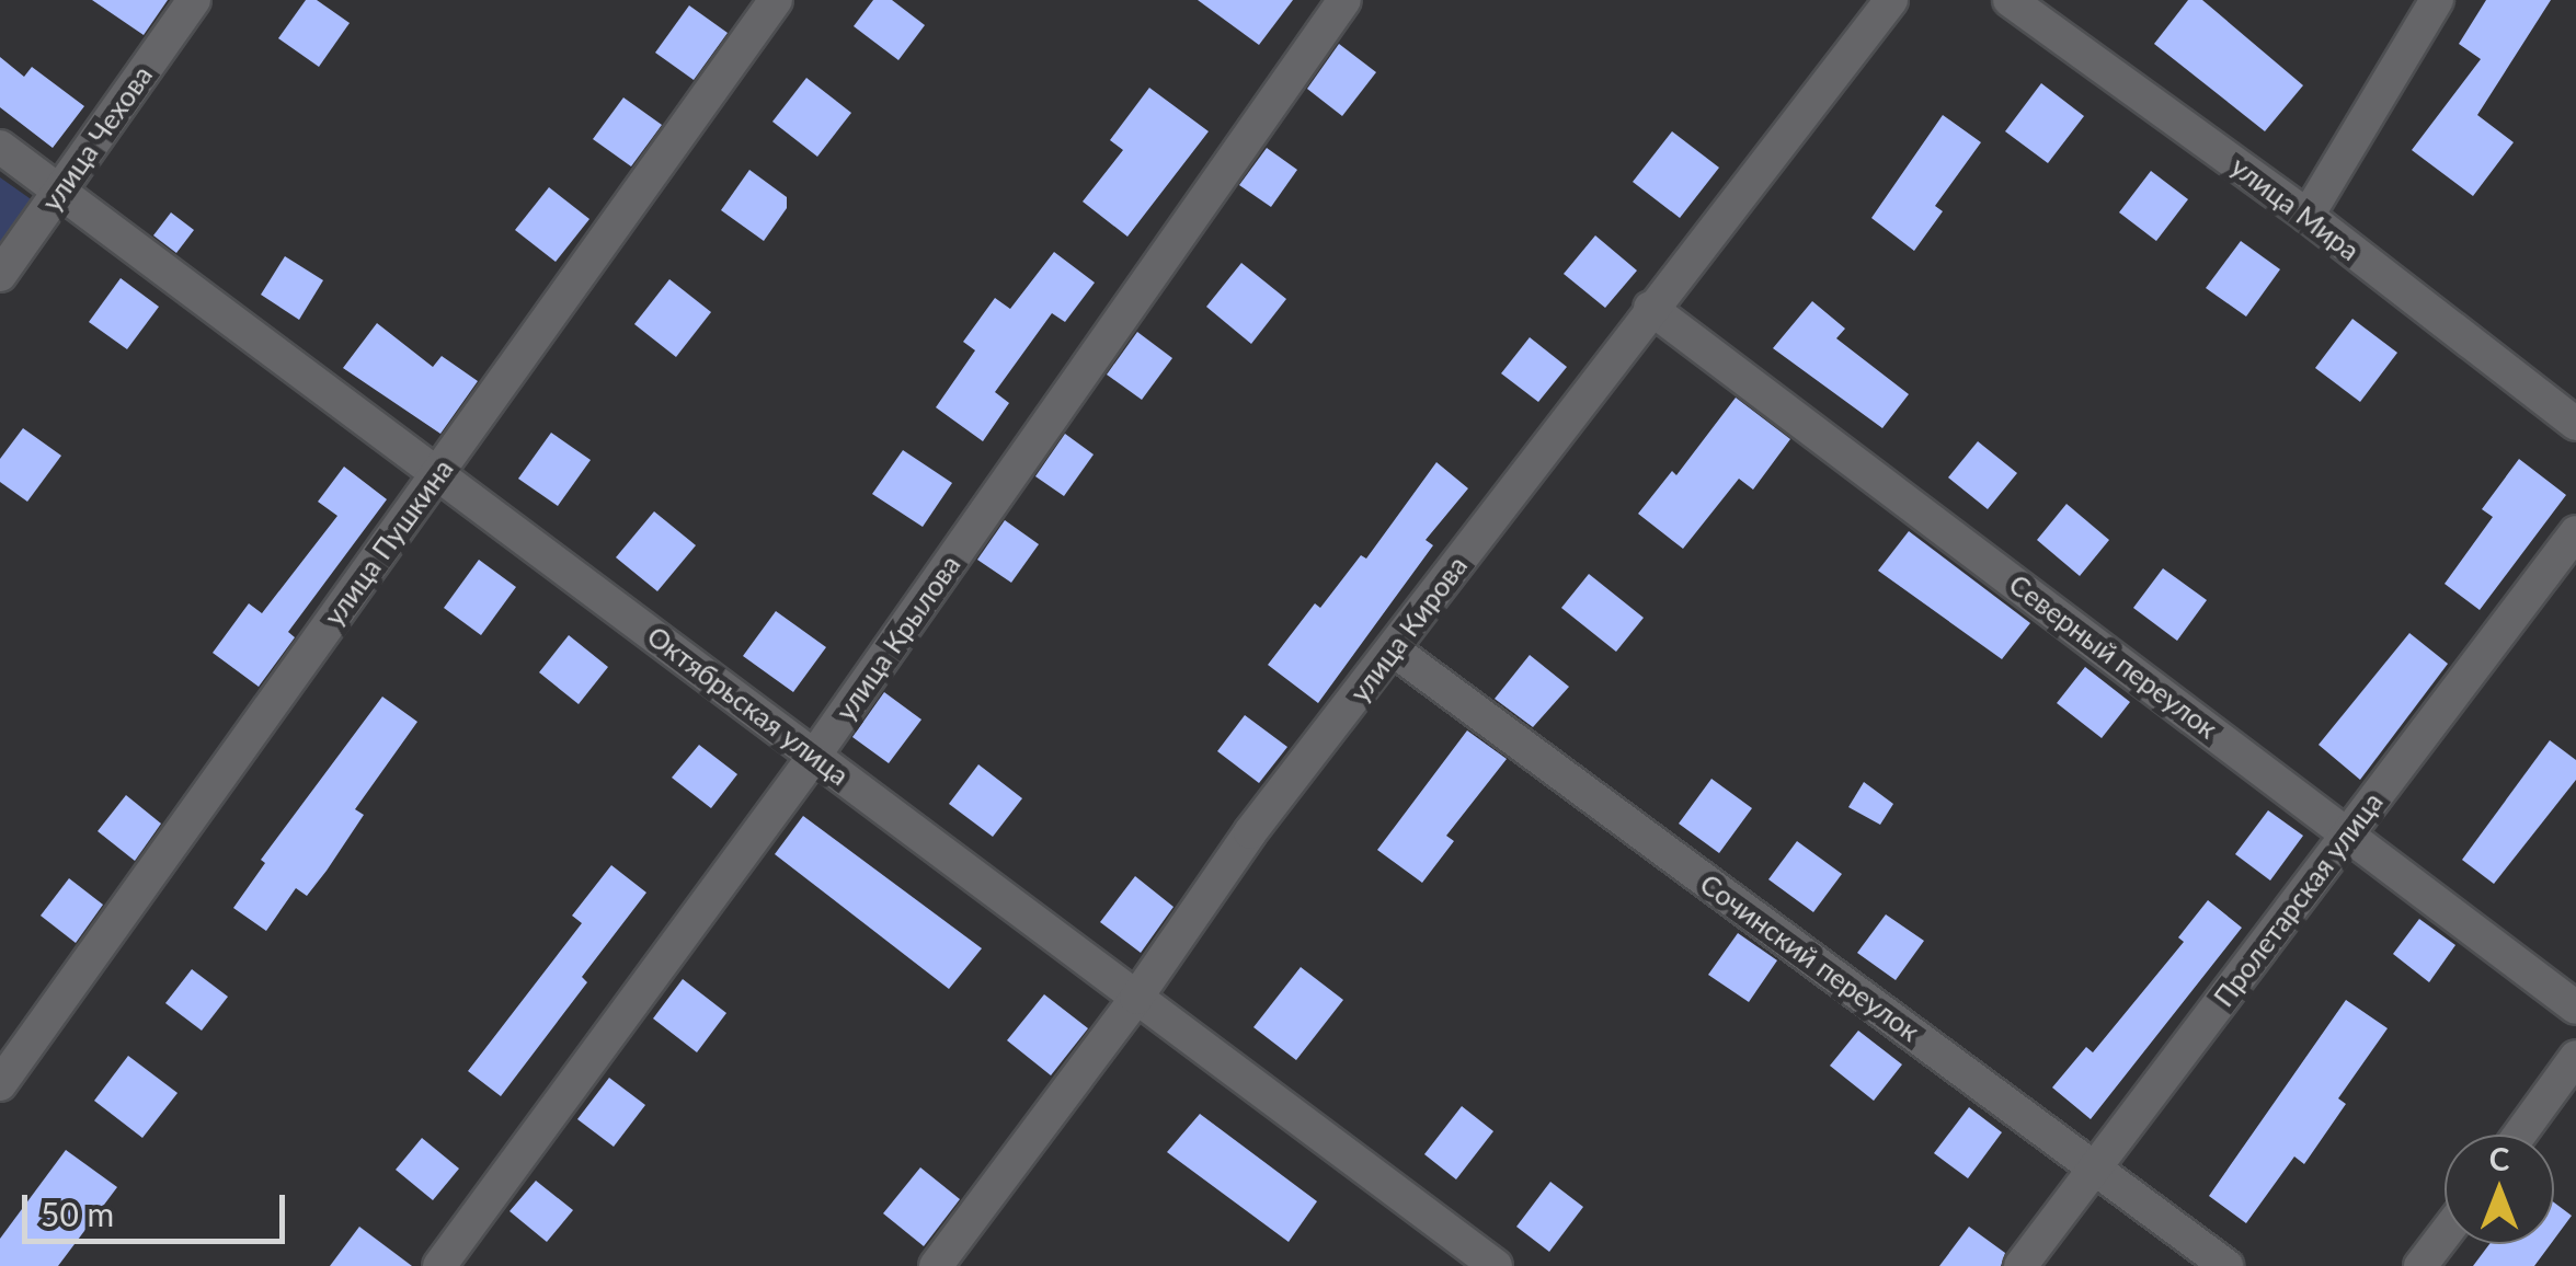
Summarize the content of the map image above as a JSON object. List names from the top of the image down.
{
  "streets": {
    "street": [
      "улица Чехова",
      "улица Мира",
      "улица Пушкина",
      "улица Кирова",
      "улица Крылова",
      "Северный переулок",
      "Октябрьская улица",
      "Пролетарская улица",
      "Сочинский переулок"
    ]
  },
  "crossings": [
    ["улица Чехова", "Октябрьская улица"],
    ["улица Пушкина", "Октябрьская улица"],
    ["улица Кирова", "Северный переулок"],
    ["улица Кирова", "Октябрьская улица"],
    ["улица Кирова", "Сочинский переулок"],
    ["улица Крылова", "Октябрьская улица"],
    ["Северный переулок", "Пролетарская улица"],
    ["Пролетарская улица", "Сочинский переулок"]
  ],
  "scale_bar": "50 m",
  "north": "top"
}
